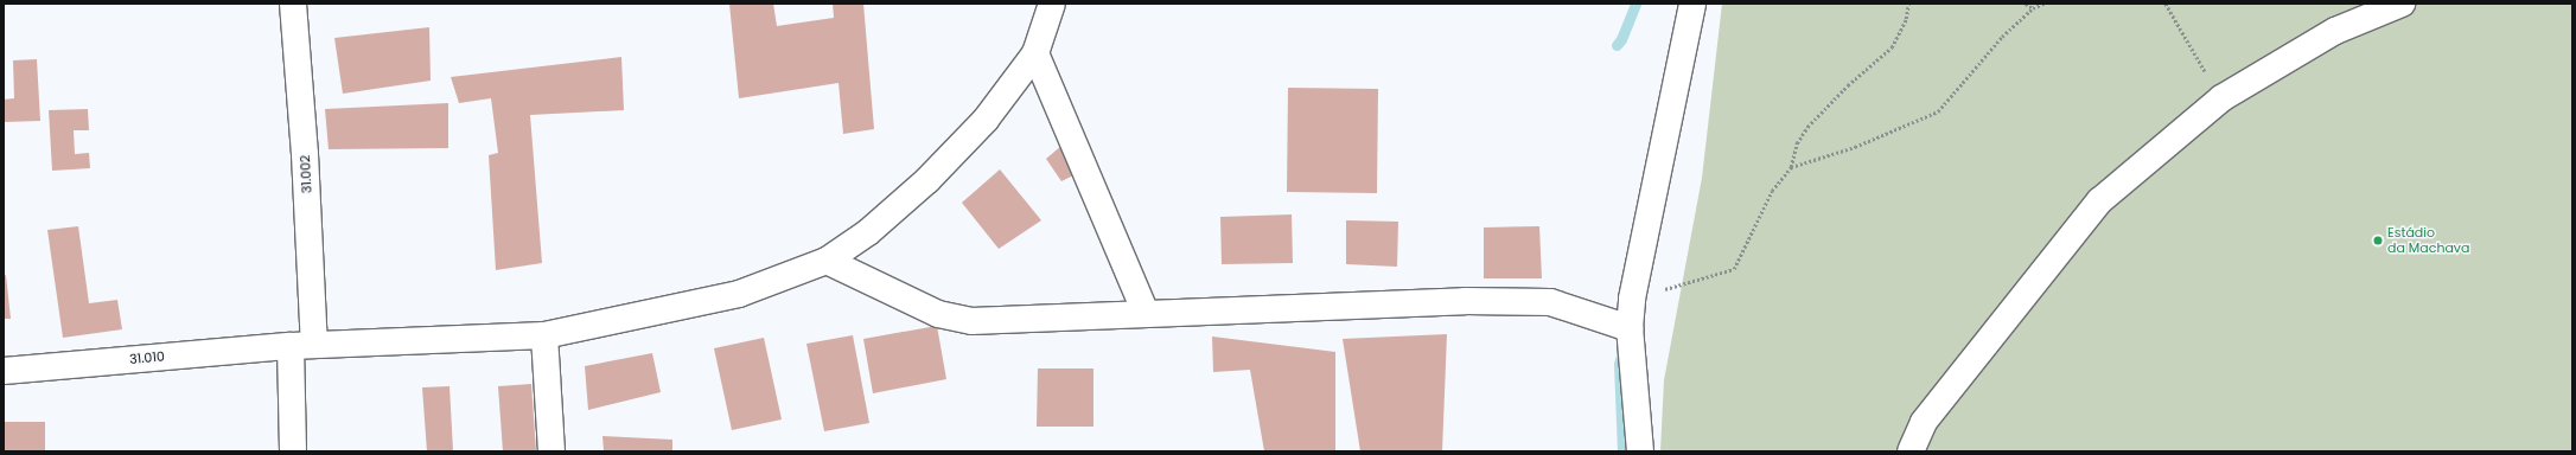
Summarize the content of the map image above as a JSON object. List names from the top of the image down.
{
  "streets": {
    "street": ["31.002", "31.010"]
  },
  "crossings": [
    ["31.002", "31.010"]
  ],
  "places": ["Estádio da Machava"]
}
